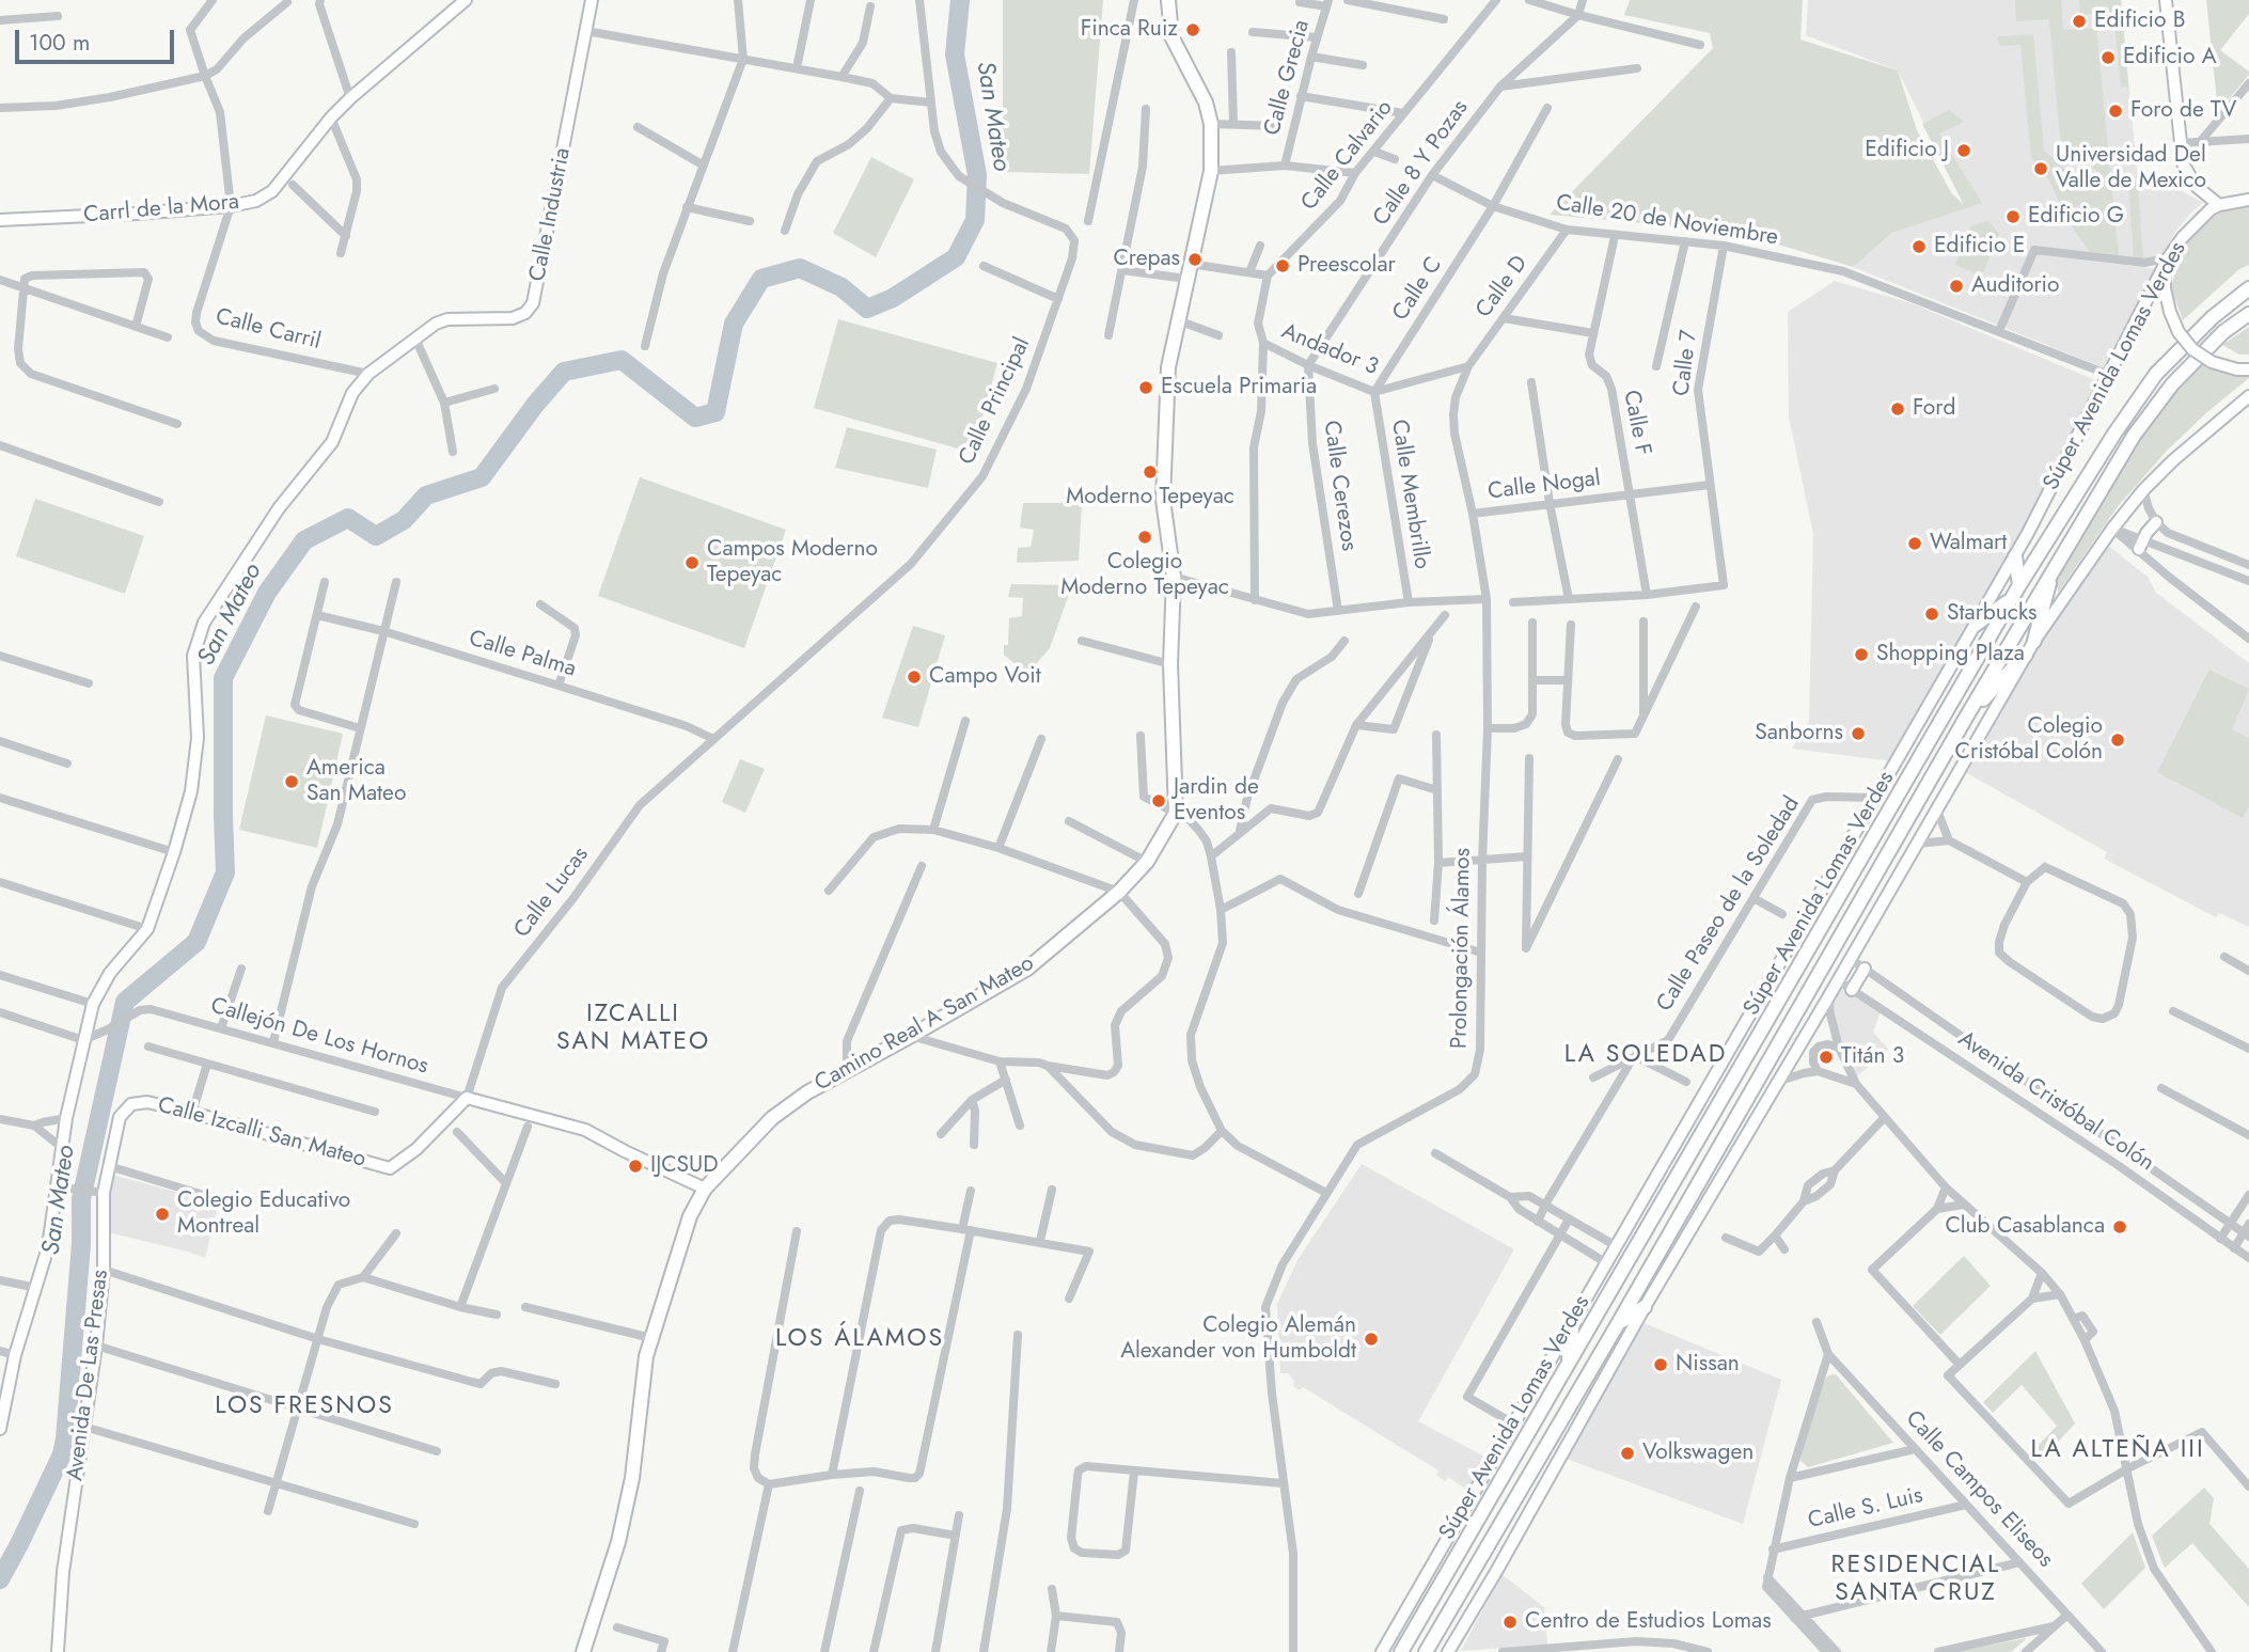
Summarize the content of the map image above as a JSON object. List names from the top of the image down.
{
  "streets": {
    "main road": ["Súper Avenida Lomas Verdes", "Camino Real A San Mateo"],
    "street": [
      "Calle Grecia",
      "Calle Calvario",
      "Calle 8 Y Pozas",
      "Carrl de la Mora",
      "Calle Industria",
      "Calle 20 de Noviembre",
      "Calle D",
      "Calle C",
      "Calle Carril",
      "Andador 3",
      "Calle 7",
      "Calle Principal",
      "Calle F",
      "Calle Cerezos",
      "Calle Nogal",
      "Calle Membrillo",
      "Calle Palma",
      "Calle Lucas",
      "Calle Paseo de la Soledad",
      "Prolongación Álamos",
      "Callejón De Los Hornos",
      "Avenida Cristóbal Colón",
      "Calle Izcalli San Mateo",
      "Avenida De Las Presas",
      "Calle Campos Eliseos",
      "Calle S. Luis"
    ]
  },
  "crossings": [
    ["Calle 8 Y Pozas", "Calle 20 de Noviembre"],
    ["Calle 8 Y Pozas", "Andador 3"],
    ["Calle 8 Y Pozas", "Calle Cerezos"],
    ["Carrl de la Mora", "Calle Carril"],
    ["Calle Industria", "Calle Carril"],
    ["Calle 20 de Noviembre", "Calle D"],
    ["Calle 20 de Noviembre", "Calle C"],
    ["Calle 20 de Noviembre", "Calle 7"],
    ["Calle 20 de Noviembre", "Súper Avenida Lomas Verdes"],
    ["Calle 20 de Noviembre", "Calle F"],
    ["Calle D", "Andador 3"],
    ["Calle D", "Calle Nogal"],
    ["Calle D", "Prolongación Álamos"],
    ["Calle C", "Andador 3"],
    ["Calle C", "Calle Membrillo"],
    ["Andador 3", "Calle Cerezos"],
    ["Andador 3", "Calle Membrillo"],
    ["Calle 7", "Calle Nogal"],
    ["Súper Avenida Lomas Verdes", "Calle Paseo de la Soledad"],
    ["Calle Principal", "Calle Palma"],
    ["Calle Principal", "Calle Lucas"],
    ["Calle F", "Calle Nogal"],
    ["Calle Nogal", "Prolongación Álamos"],
    ["Calle Palma", "Calle Lucas"],
    ["Calle Lucas", "Callejón De Los Hornos"],
    ["Calle Lucas", "Calle Izcalli San Mateo"],
    ["Callejón De Los Hornos", "Calle Izcalli San Mateo"],
    ["Calle Izcalli San Mateo", "Avenida De Las Presas"],
    ["Calle Campos Eliseos", "Calle S. Luis"]
  ],
  "districts": [
    "IZCALLI SAN MATEO",
    "LA SOLEDAD",
    "LOS ÁLAMOS",
    "LOS FRESNOS",
    "LA ALTEÑA III",
    "RESIDENCIAL SANTA CRUZ"
  ],
  "water": ["San Mateo"],
  "places": [
    "Edificio B",
    "Finca Ruiz",
    "Edificio A",
    "Foro de TV",
    "Edificio J",
    "Universidad Del Valle de Mexico",
    "Edificio G",
    "Edificio E",
    "Crepas",
    "Preescolar",
    "Auditorio",
    "Escuela Primaria",
    "Ford",
    "Moderno Tepeyac",
    "Colegio Moderno Tepeyac",
    "Walmart",
    "Campos Moderno Tepeyac",
    "Starbucks",
    "Shopping Plaza",
    "Campo Voit",
    "Sanborns",
    "Colegio Cristóbal Colón",
    "America San Mateo",
    "Jardin de Eventos",
    "Titán 3",
    "IJCSUD",
    "Colegio Educativo Montreal",
    "Club Casablanca",
    "Colegio Alemán Alexander von Humboldt",
    "Nissan",
    "Volkswagen",
    "Centro de Estudios Lomas"
  ],
  "scale_bar": "100 m"
}
